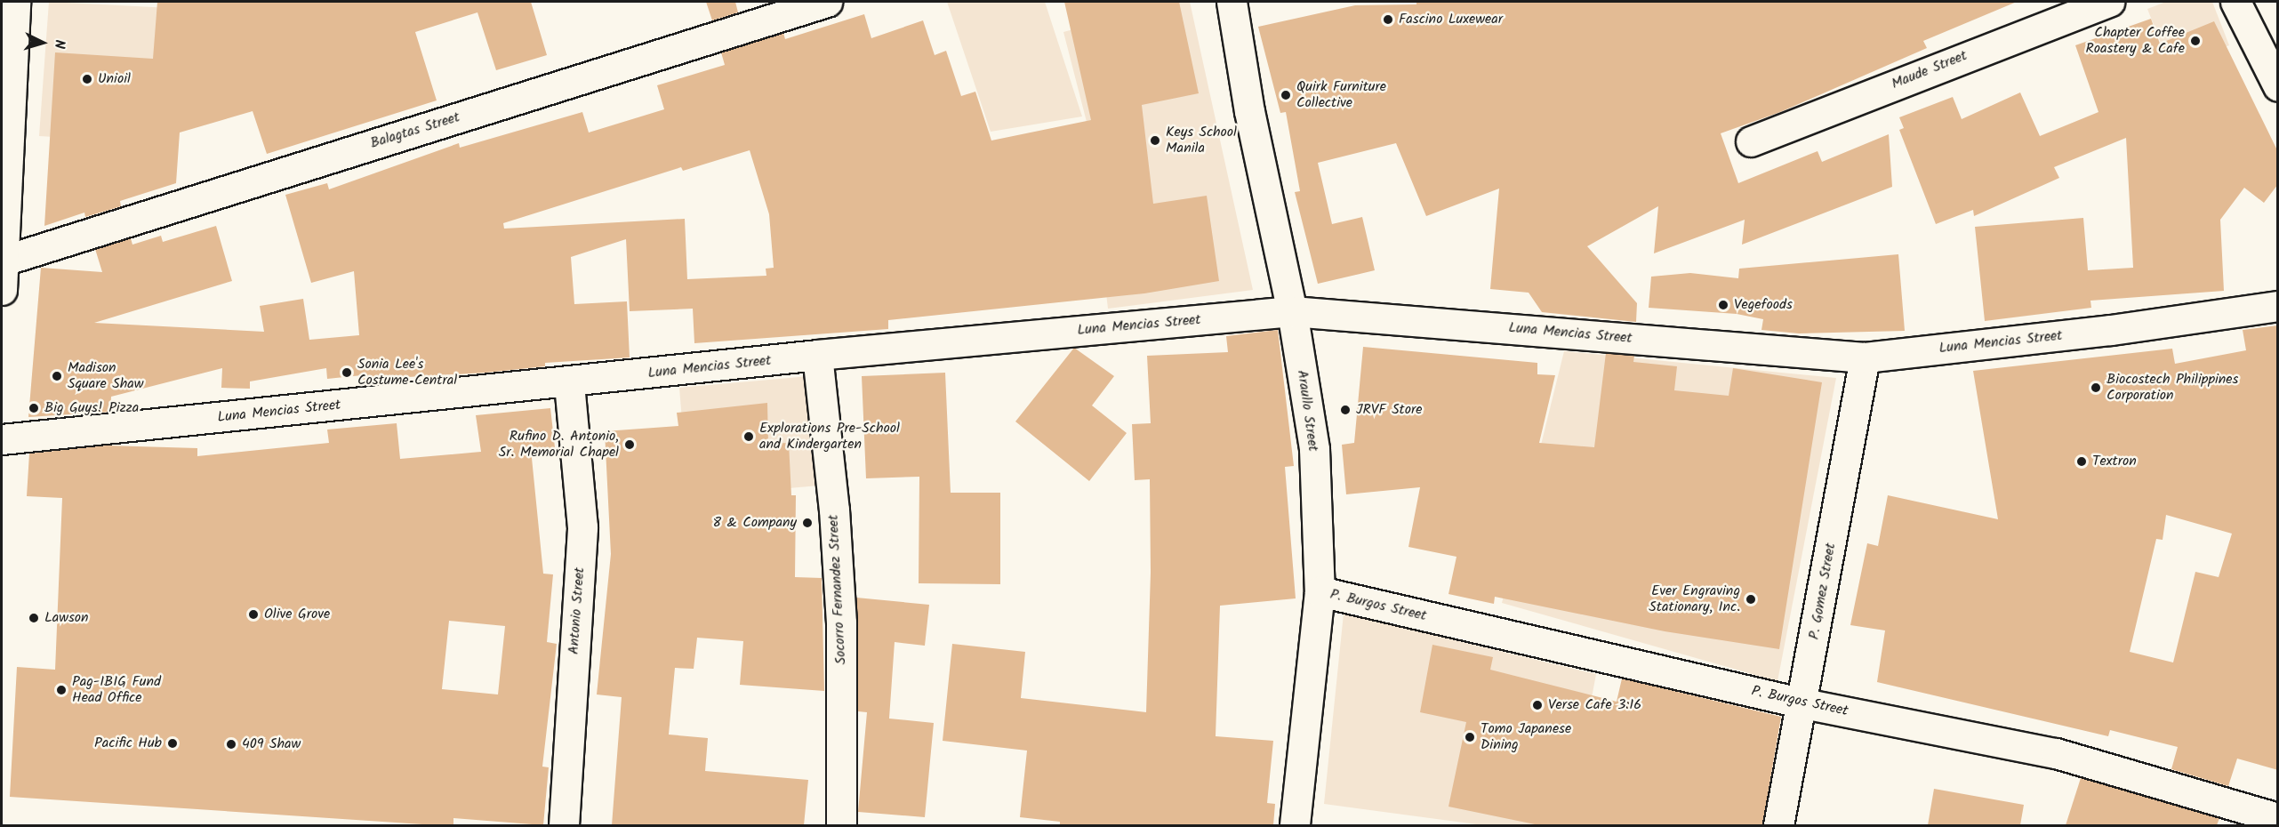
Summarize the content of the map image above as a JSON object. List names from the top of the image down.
{
  "streets": {
    "street": [
      "Maude Street",
      "Balagtas Street",
      "Luna Mencias Street",
      "Araullo Street",
      "Socorro Fernandez Street",
      "P. Gomez Street",
      "P. Burgos Street",
      "Antonio Street"
    ]
  },
  "crossings": [
    ["Luna Mencias Street", "Araullo Street"],
    ["Luna Mencias Street", "Socorro Fernandez Street"],
    ["Luna Mencias Street", "P. Gomez Street"],
    ["Luna Mencias Street", "Antonio Street"],
    ["Araullo Street", "P. Burgos Street"],
    ["P. Gomez Street", "P. Burgos Street"]
  ],
  "places": [
    "Fascino Luxewear",
    "Chapter Coffee Roastery & Cafe",
    "Unioil",
    "Quirk Furniture Collective",
    "Keys School Manila",
    "Vegefoods",
    "Sonia Lee's Costume Central",
    "Madison Square Shaw",
    "Biocostech Philippines Corporation",
    "Big Guys! Pizza",
    "JRVF Store",
    "Explorations Pre-School and Kindergarten",
    "Rufino D. Antonio, Sr. Memorial Chapel",
    "Textron",
    "8 & Company",
    "Ever Engraving Stationary, Inc.",
    "Olive Grove",
    "Lawson",
    "Pag-IBIG Fund Head Office",
    "Verse Cafe 3:16",
    "Tomo Japanese Dining",
    "Pacific Hub",
    "409 Shaw"
  ],
  "north": "right"
}
